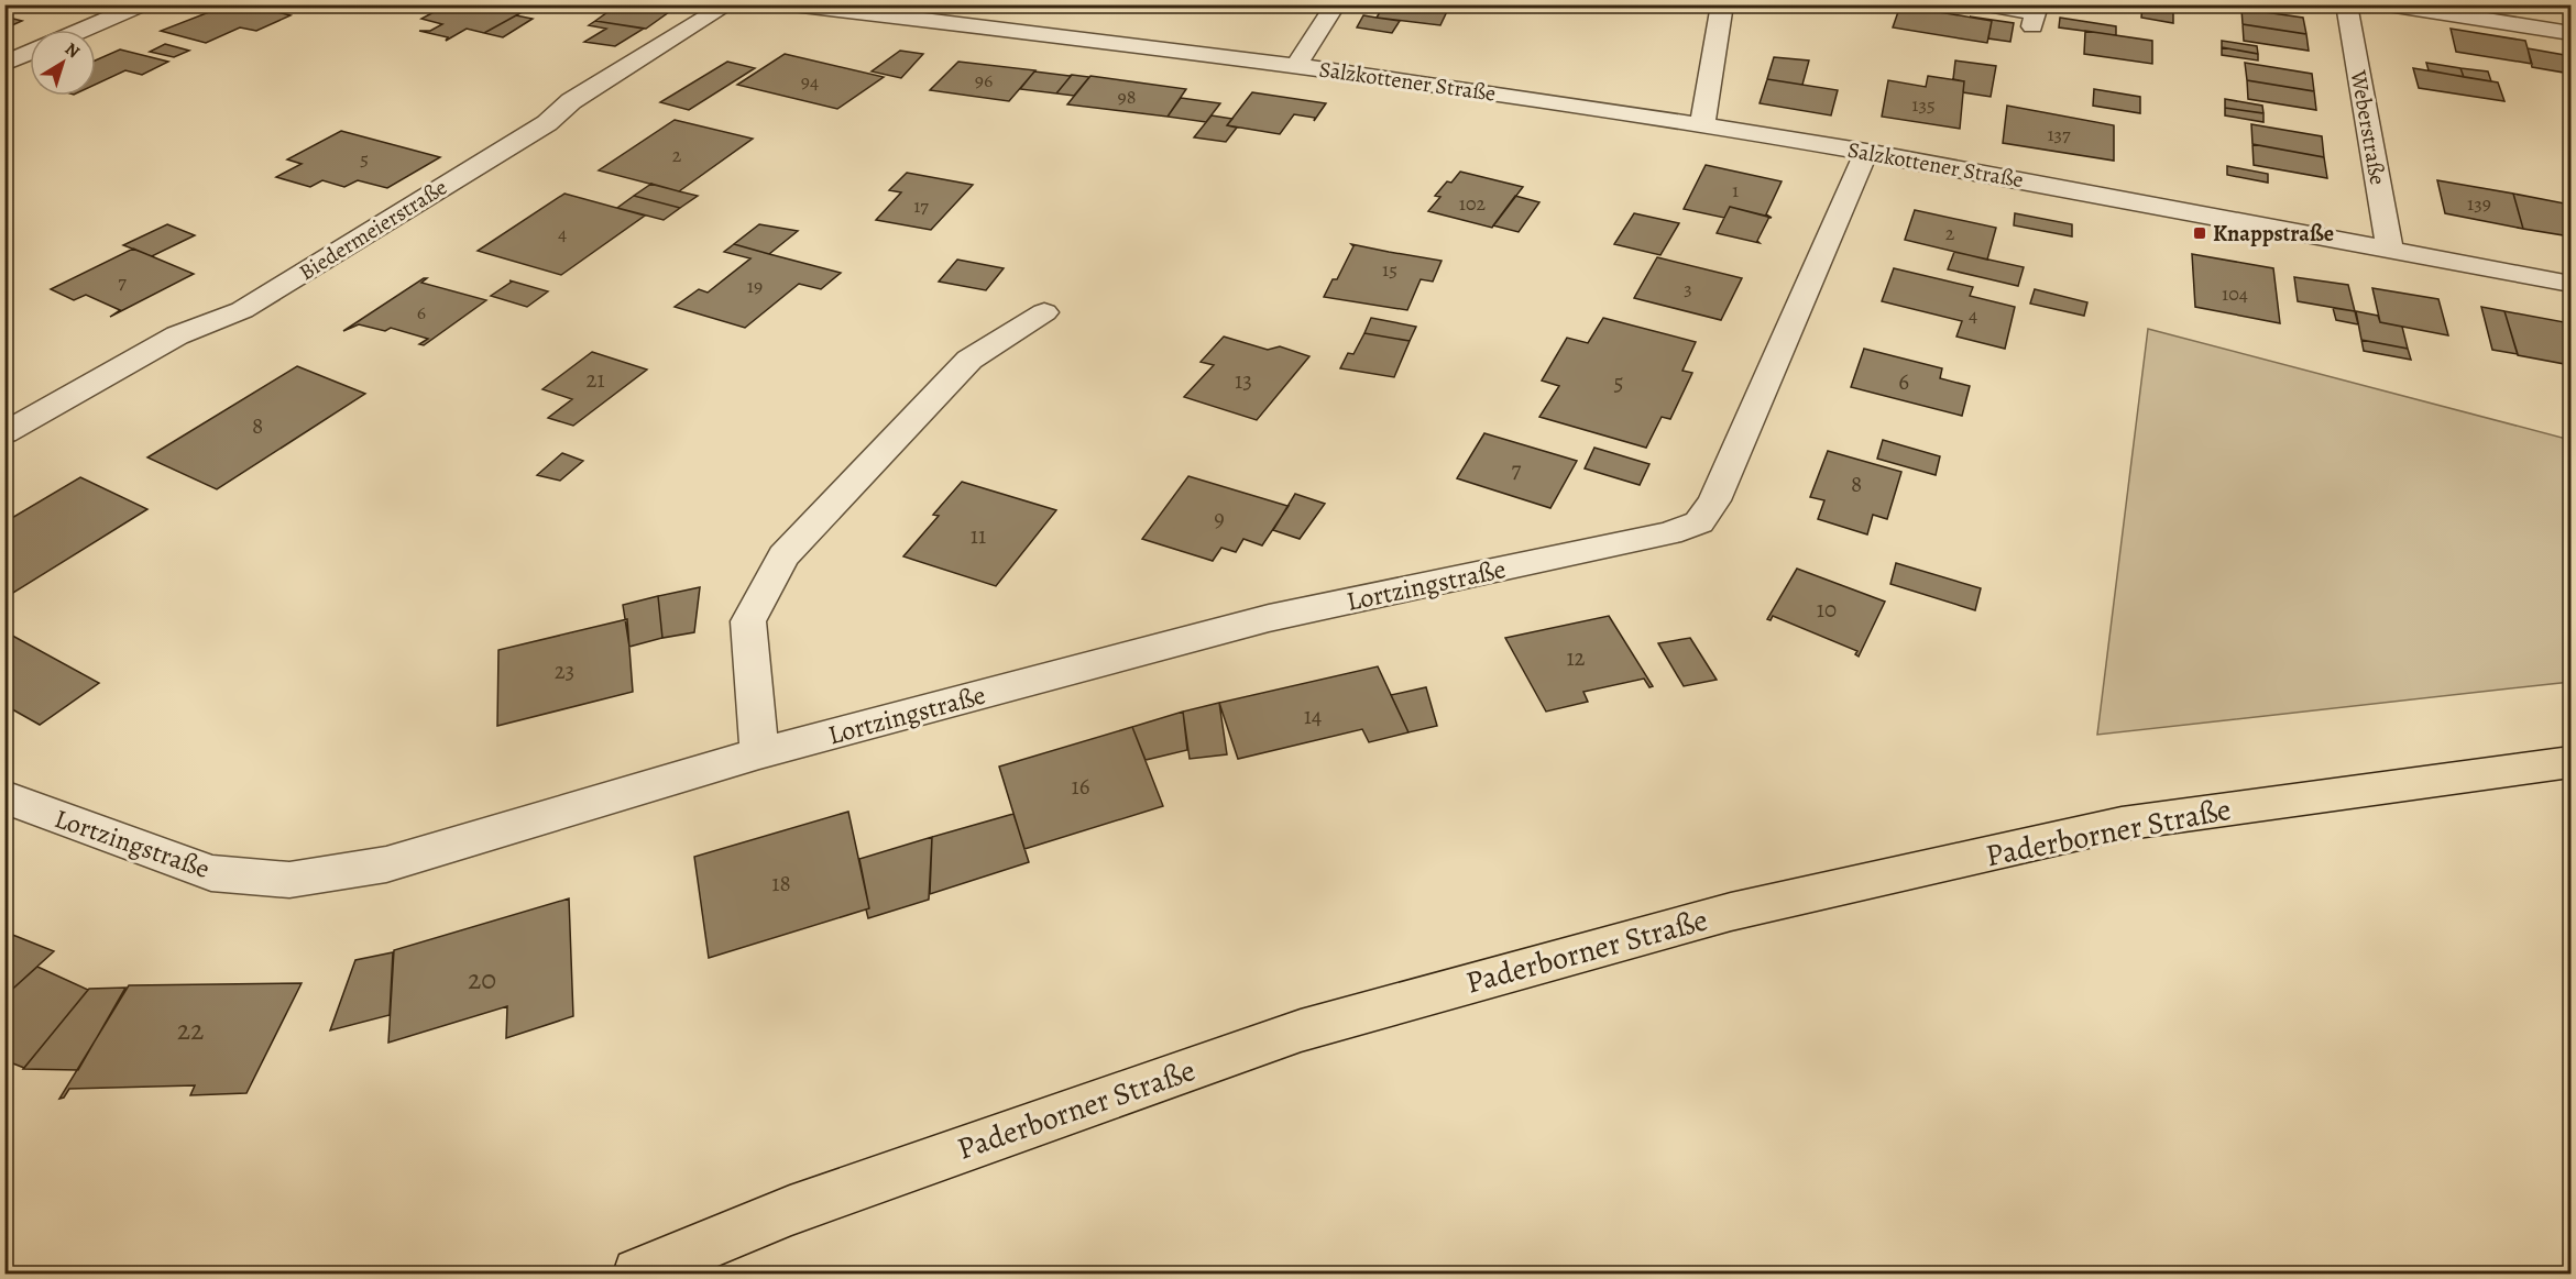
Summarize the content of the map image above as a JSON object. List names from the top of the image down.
{
  "streets": {
    "main road": ["Paderborner Straße"],
    "street": [
      "Salzkottener Straße",
      "Weberstraße",
      "Biedermeierstraße",
      "Lortzingstraße"
    ]
  },
  "crossings": [
    ["Salzkottener Straße", "Weberstraße"],
    ["Salzkottener Straße", "Lortzingstraße"]
  ],
  "places": {
    "transit": ["Knappstraße"]
  },
  "house_numbers": [
    "96",
    "94",
    "98",
    "135",
    "137",
    "2",
    "5",
    "1",
    "102",
    "139",
    "17",
    "4",
    "2",
    "15",
    "7",
    "19",
    "3",
    "104",
    "6",
    "4",
    "21",
    "13",
    "6",
    "5",
    "8",
    "7",
    "8",
    "9",
    "11",
    "10",
    "12",
    "23",
    "14",
    "16",
    "18",
    "20",
    "22"
  ],
  "north": "top right"
}
